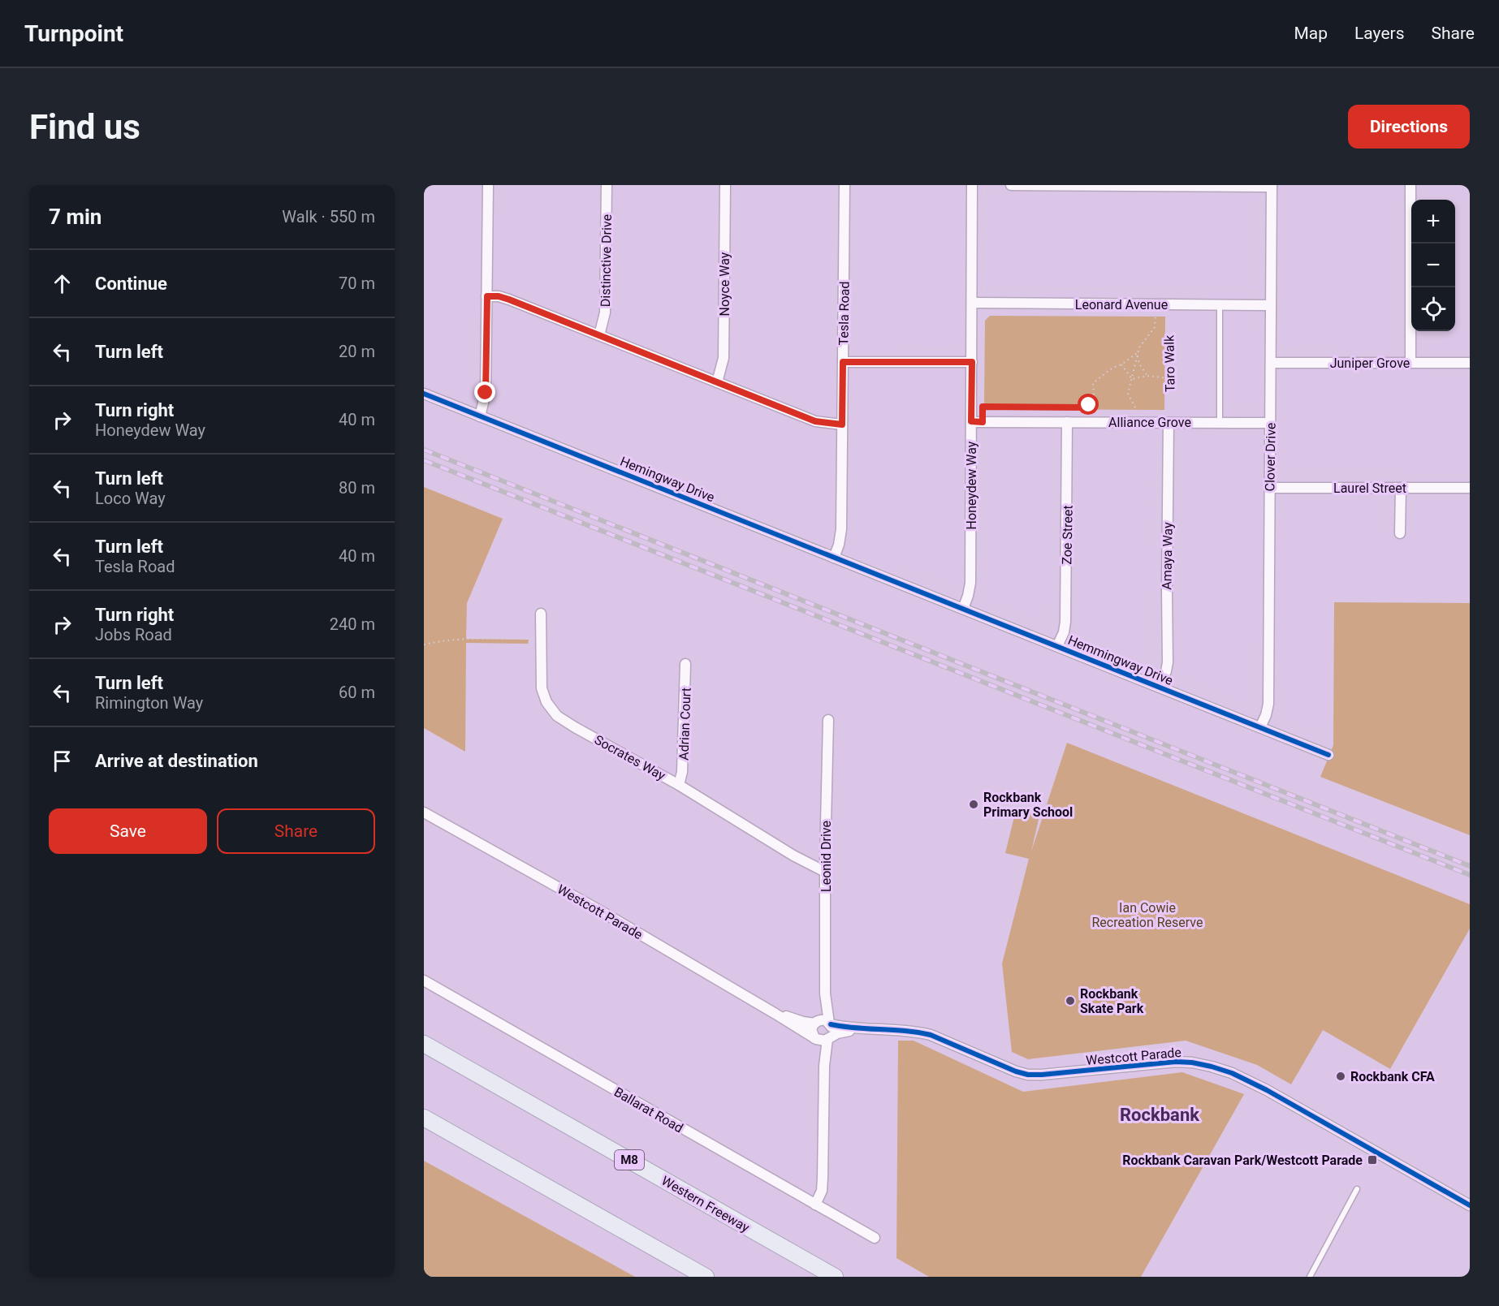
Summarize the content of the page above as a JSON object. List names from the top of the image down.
{
  "streets": {
    "highway": ["M8", "Western Freeway"],
    "street": [
      "Distinctive Drive",
      "Noyce Way",
      "Leonard Avenue",
      "Tesla Road",
      "Juniper Grove",
      "Alliance Grove",
      "Clover Drive",
      "Hemingway Drive",
      "Honeydew Way",
      "Laurel Street",
      "Zoe Street",
      "Amaya Way",
      "Hemmingway Drive",
      "Adrian Court",
      "Socrates Way",
      "Leonid Drive",
      "Westcott Parade",
      "Ballarat Road"
    ],
    "path": ["Taro Walk"]
  },
  "crossings": [
    ["Leonard Avenue", "Clover Drive"],
    ["Leonard Avenue", "Honeydew Way"],
    ["Tesla Road", "Hemingway Drive"],
    ["Juniper Grove", "Clover Drive"],
    ["Alliance Grove", "Clover Drive"],
    ["Alliance Grove", "Honeydew Way"],
    ["Alliance Grove", "Zoe Street"],
    ["Alliance Grove", "Amaya Way"],
    ["Clover Drive", "Laurel Street"],
    ["Clover Drive", "Hemmingway Drive"],
    ["Hemingway Drive", "Hemmingway Drive"],
    ["Honeydew Way", "Hemmingway Drive"],
    ["Zoe Street", "Hemmingway Drive"],
    ["Amaya Way", "Hemmingway Drive"],
    ["Adrian Court", "Socrates Way"],
    ["Socrates Way", "Leonid Drive"],
    ["Leonid Drive", "Westcott Parade"]
  ],
  "districts": ["Rockbank"],
  "parks": ["Ian Cowie Recreation Reserve"],
  "places": {
    "other": ["Rockbank Primary School", "Rockbank Skate Park", "Rockbank CFA"],
    "transit": ["Rockbank Caravan Park/Westcott Parade"]
  },
  "page": {
    "header": "Turnpoint",
    "nav": ["Map", "Layers", "Share"],
    "buttons": [
      "Directions",
      ["Save", "Share"]
    ],
    "title": "Find us",
    "heading": ["7 min", "Walk · 550 m"],
    "map_buttons": ["+", "−"],
    "list": [
      ["Continue", "70 m"],
      ["Turn left", "20 m"],
      ["Turn right", "Honeydew Way", "40 m"],
      ["Turn left", "Loco Way", "80 m"],
      ["Turn left", "Tesla Road", "40 m"],
      ["Turn right", "Jobs Road", "240 m"],
      ["Turn left", "Rimington Way", "60 m"],
      "Arrive at destination"
    ]
  }
}
